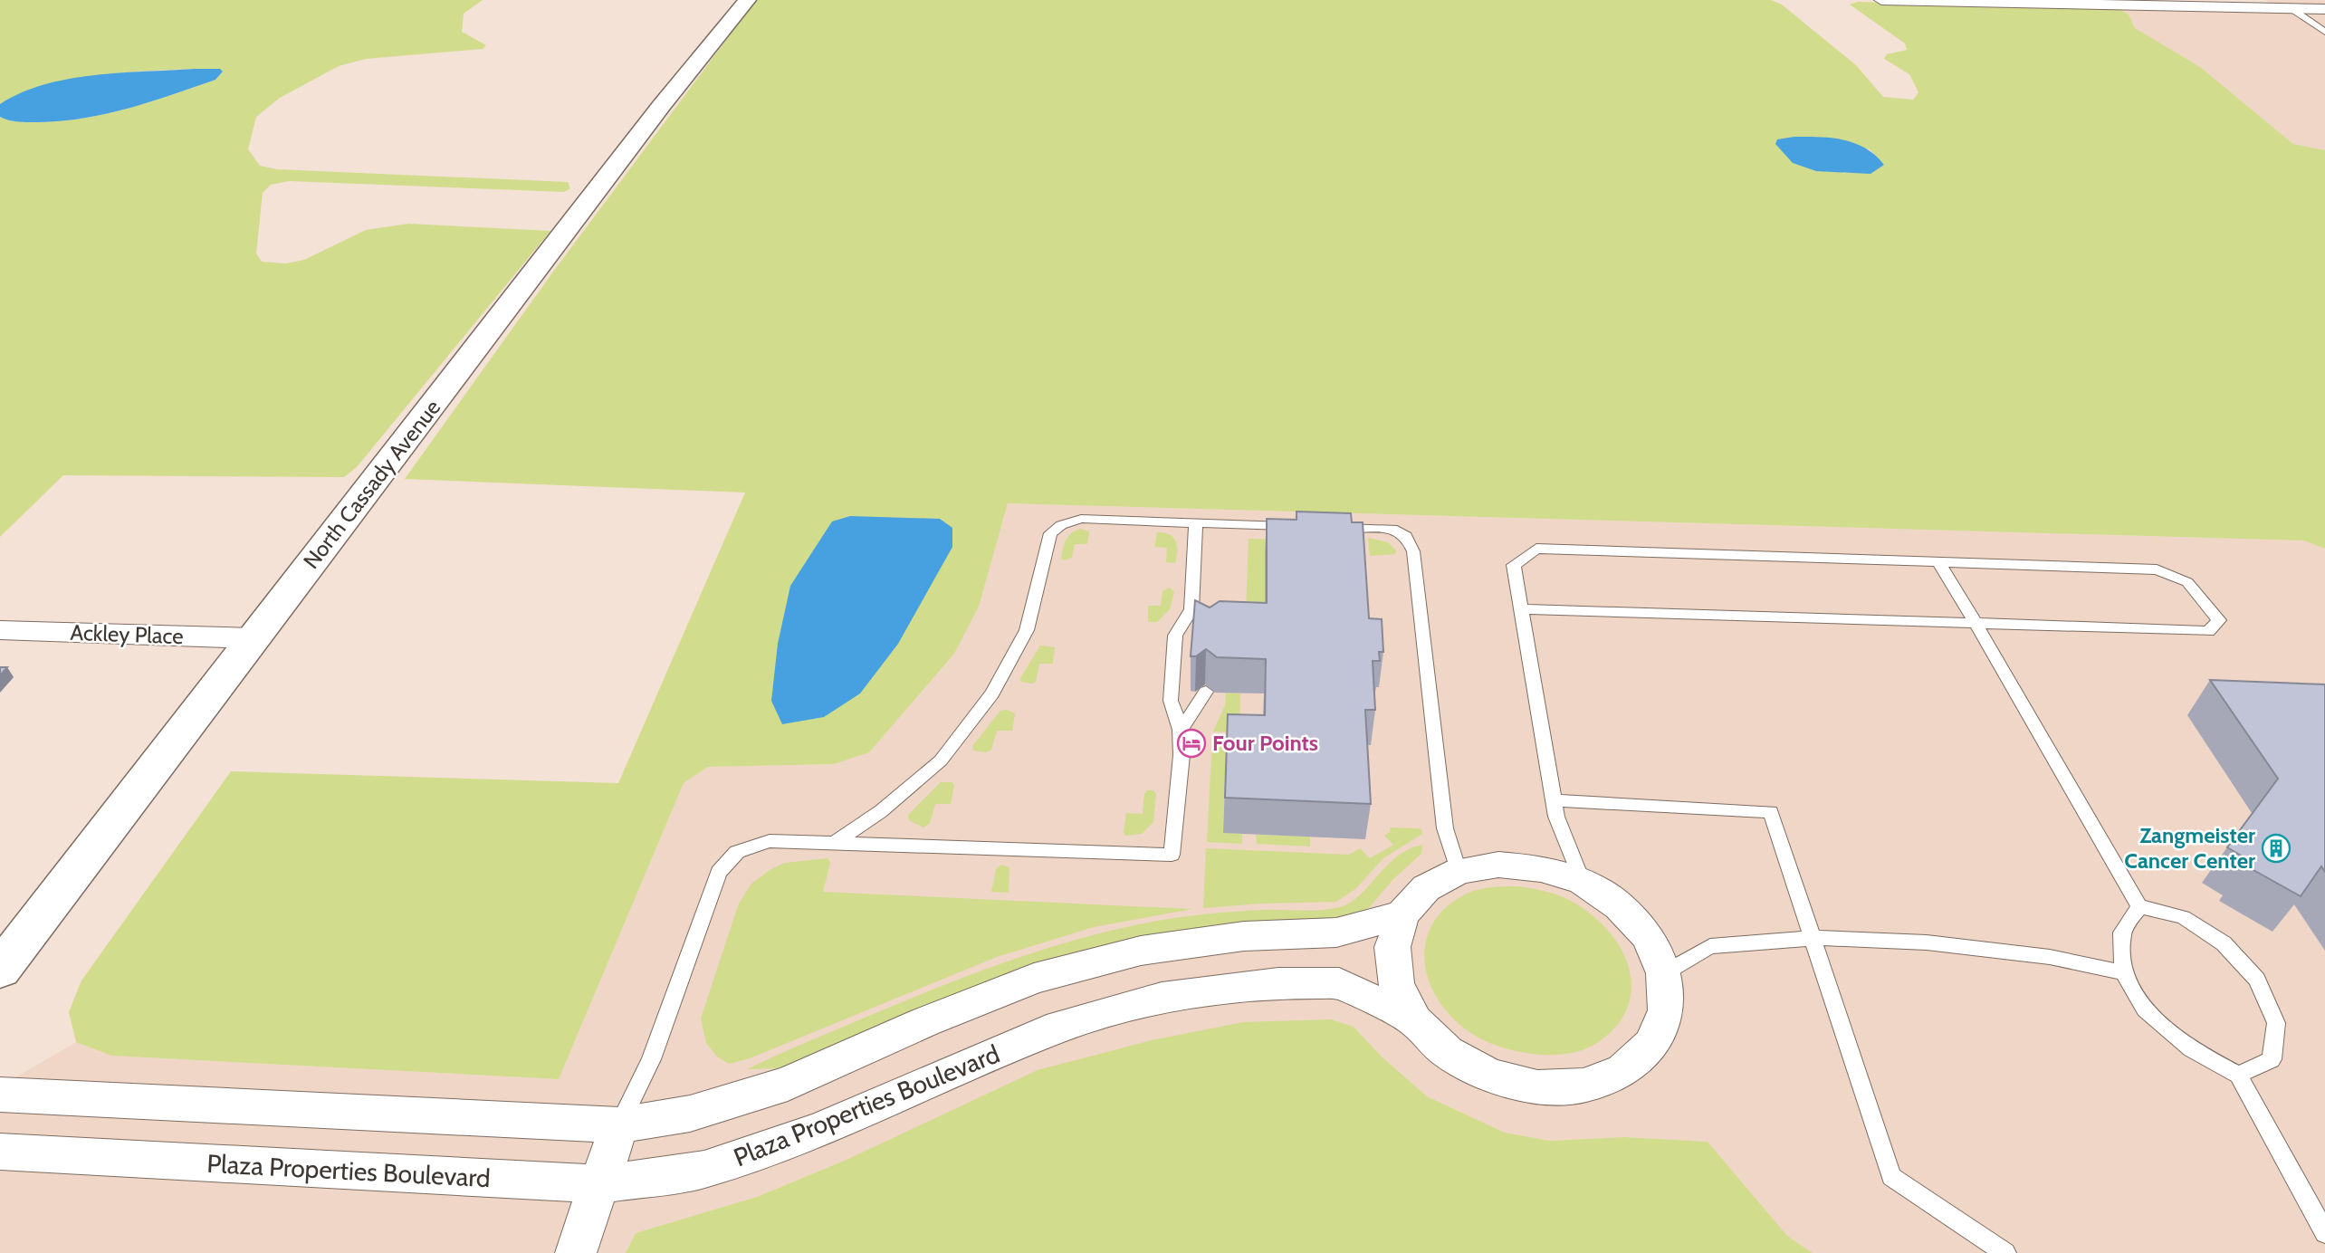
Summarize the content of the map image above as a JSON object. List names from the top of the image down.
{
  "streets": {
    "main road": ["North Cassady Avenue"],
    "street": ["Ackley Place", "Plaza Properties Boulevard"]
  },
  "crossings": [
    ["North Cassady Avenue", "Ackley Place"]
  ],
  "places": {
    "hotel": ["Four Points"],
    "building": ["Zangmeister Cancer Center"]
  }
}
